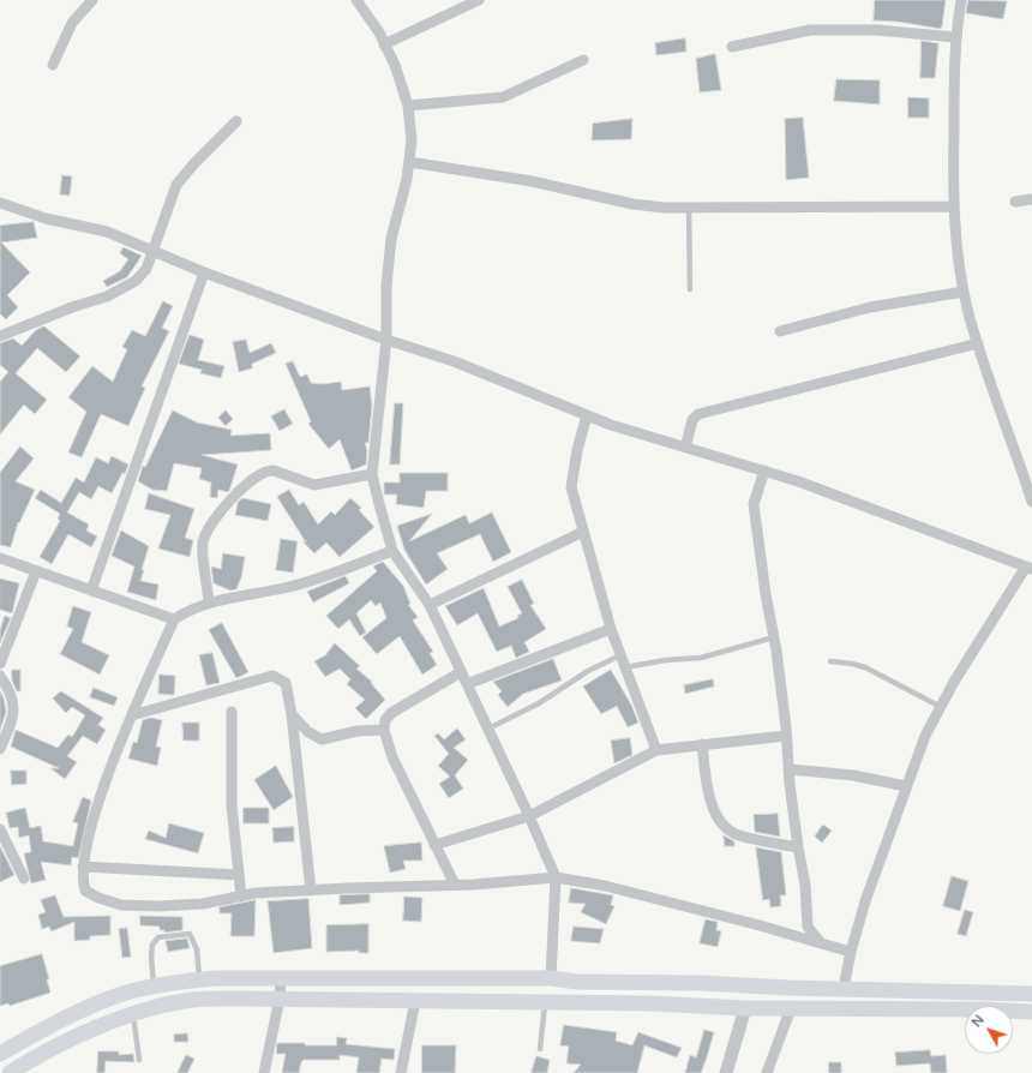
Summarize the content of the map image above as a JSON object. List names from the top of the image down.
{
  "north": "top left"
}
